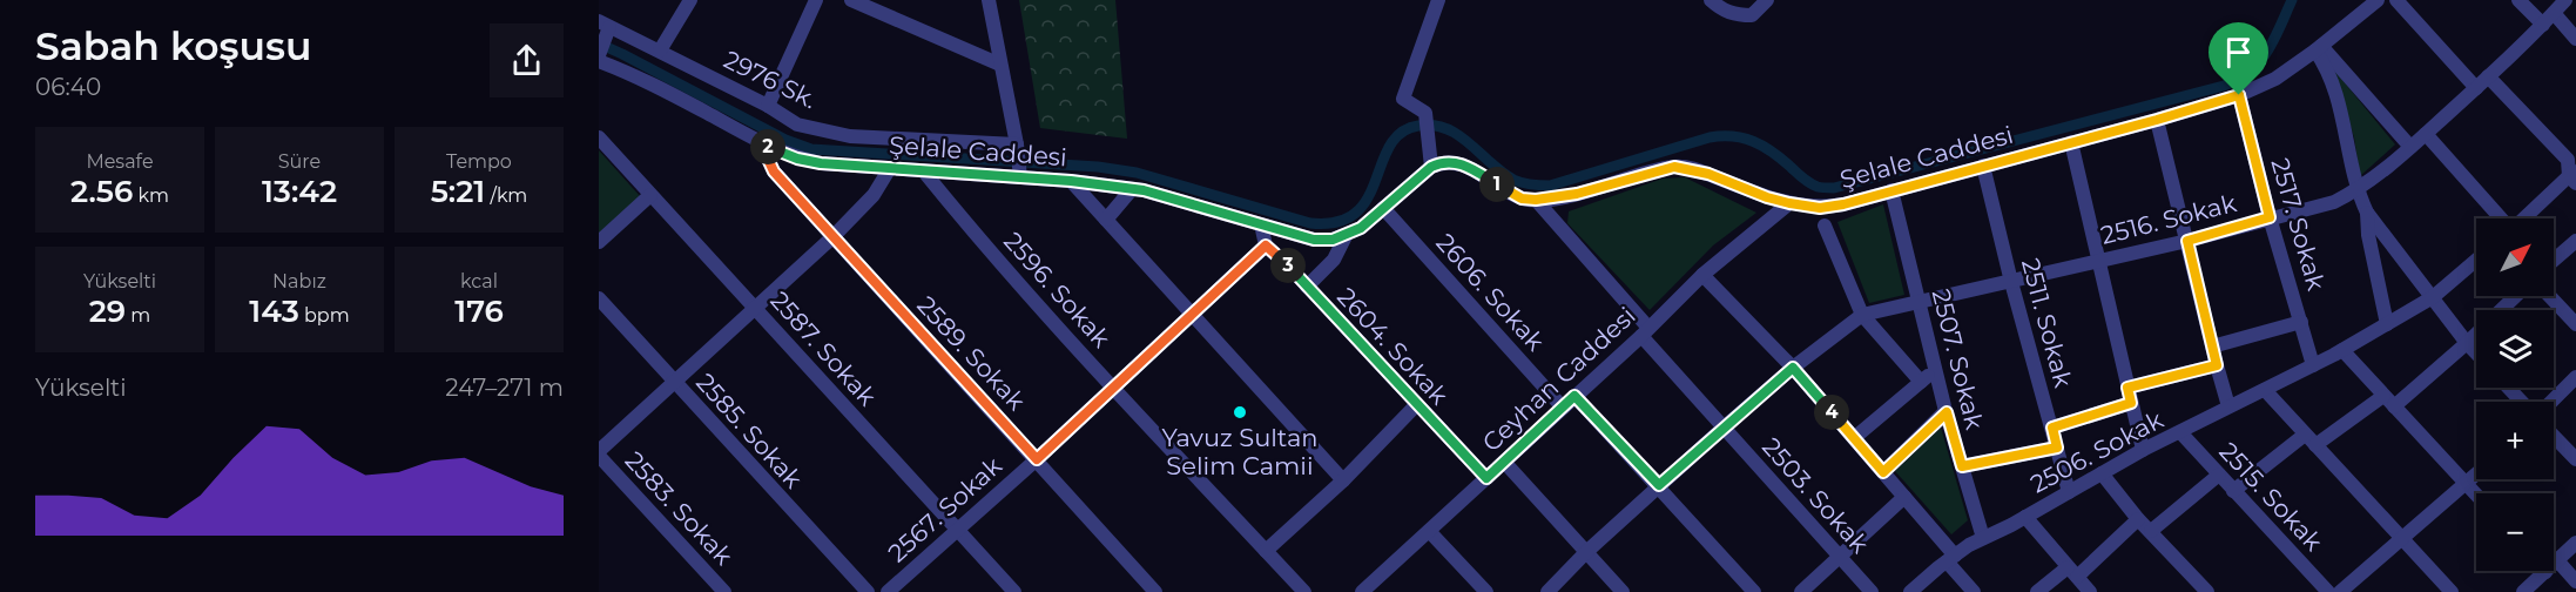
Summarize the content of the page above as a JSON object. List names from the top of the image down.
{
  "streets": {
    "street": [
      "2976 Sk.",
      "Şelale Caddesi",
      "2516. Sokak",
      "2517. Sokak",
      "2596. Sokak",
      "2606. Sokak",
      "2511. Sokak",
      "2604. Sokak",
      "2587. Sokak",
      "2589. Sokak",
      "2507. Sokak",
      "Ceyhan Caddesi",
      "2585. Sokak",
      "2506. Sokak",
      "2503. Sokak",
      "2515. Sokak",
      "2583. Sokak",
      "2567. Sokak"
    ]
  },
  "crossings": [
    ["Şelale Caddesi", "2517. Sokak"],
    ["Şelale Caddesi", "2596. Sokak"],
    ["Şelale Caddesi", "2511. Sokak"],
    ["Şelale Caddesi", "2589. Sokak"],
    ["Şelale Caddesi", "2507. Sokak"],
    ["Şelale Caddesi", "Ceyhan Caddesi"],
    ["Şelale Caddesi", "2503. Sokak"],
    ["Şelale Caddesi", "2515. Sokak"],
    ["2516. Sokak", "2517. Sokak"],
    ["2516. Sokak", "2511. Sokak"],
    ["2516. Sokak", "2507. Sokak"],
    ["2516. Sokak", "2515. Sokak"],
    ["2517. Sokak", "2506. Sokak"],
    ["2596. Sokak", "2567. Sokak"],
    ["2606. Sokak", "Ceyhan Caddesi"],
    ["2511. Sokak", "2506. Sokak"],
    ["2604. Sokak", "Ceyhan Caddesi"],
    ["2604. Sokak", "2567. Sokak"],
    ["2587. Sokak", "2567. Sokak"],
    ["2589. Sokak", "2567. Sokak"],
    ["2507. Sokak", "2506. Sokak"],
    ["Ceyhan Caddesi", "2503. Sokak"],
    ["2506. Sokak", "2515. Sokak"]
  ],
  "places": ["Yavuz Sultan Selim Camii"],
  "north": "top right",
  "page": {
    "heading": ["Sabah koşusu", "06:40"],
    "stats": [
      ["Mesafe", "2.56 km"],
      ["Süre", "13:42"],
      ["Tempo", "5:21 /km"],
      ["Yükselti", "29 m"],
      ["Nabız", "143 bpm"],
      ["kcal", "176"]
    ],
    "pins": [
      "2",
      "1",
      "3",
      "4"
    ],
    "map_buttons": ["+", "−"],
    "chart": ["Yükselti", "247–271 m"]
  }
}
